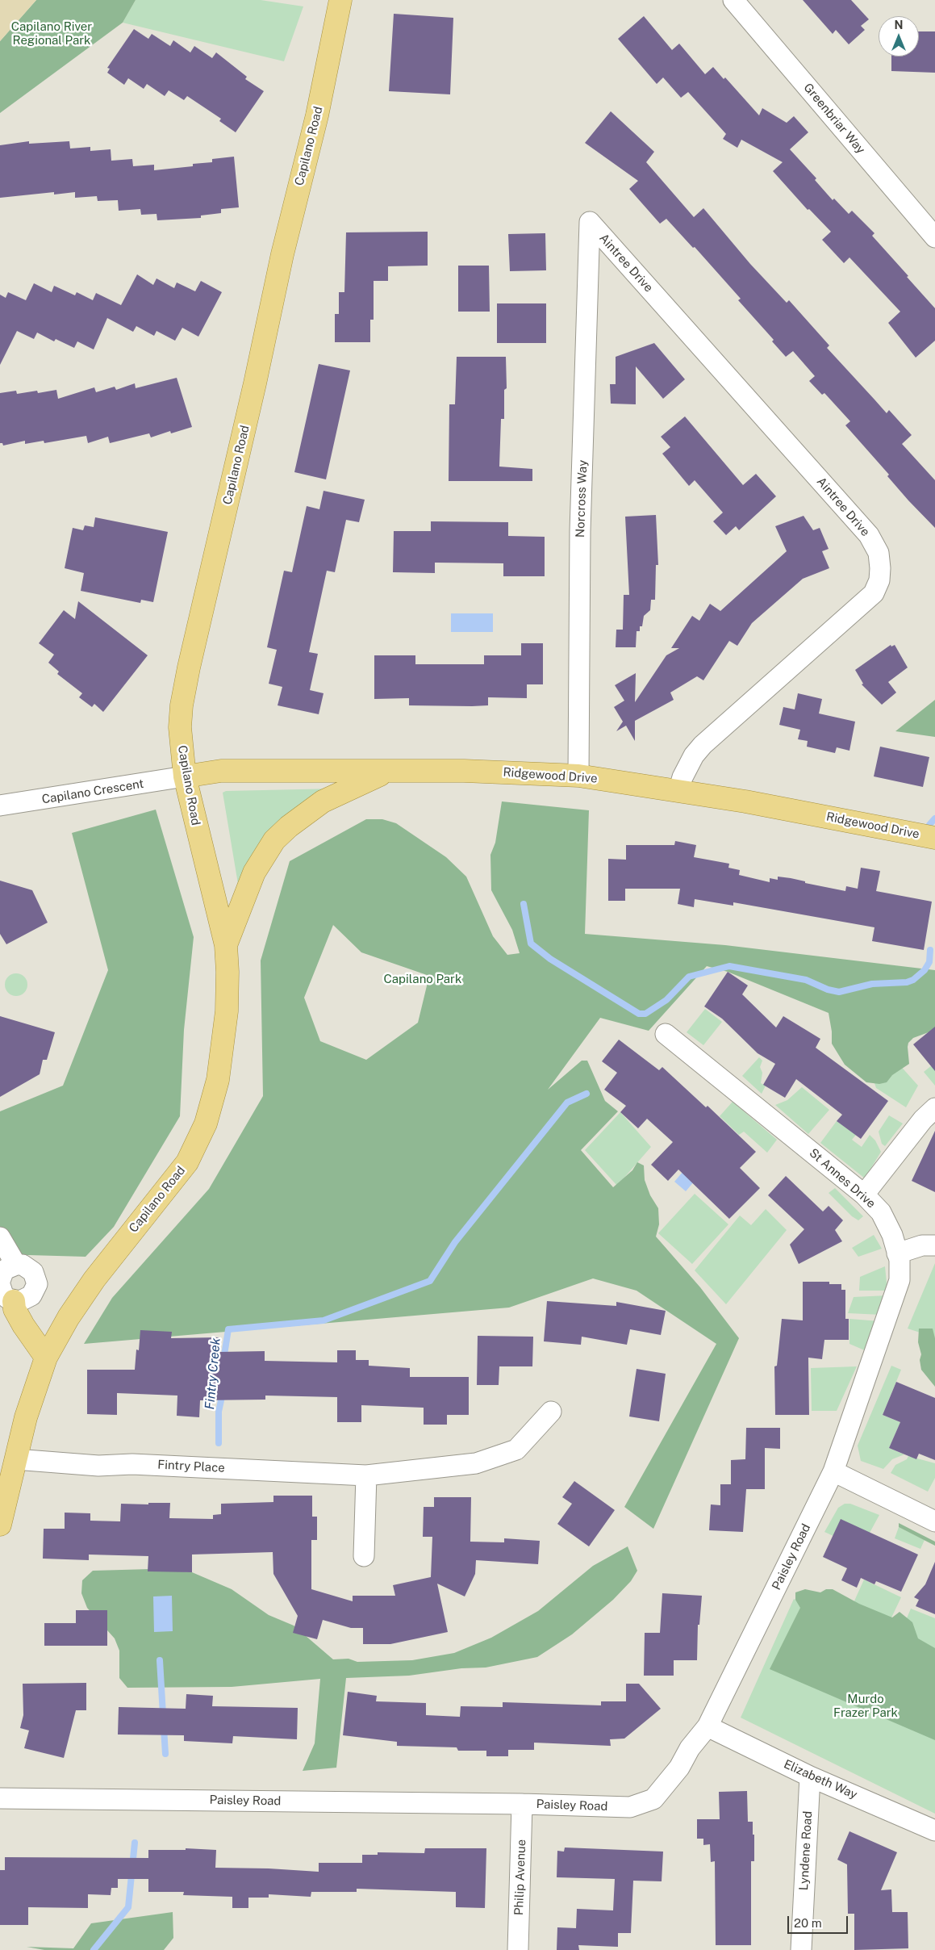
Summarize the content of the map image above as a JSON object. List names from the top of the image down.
{
  "streets": {
    "main road": ["Capilano Road", "Ridgewood Drive"],
    "street": [
      "Greenbriar Way",
      "Aintree Drive",
      "Norcross Way",
      "Capilano Crescent",
      "St Annes Drive",
      "Fintry Place",
      "Paisley Road",
      "Elizabeth Way",
      "Lyndene Road",
      "Philip Avenue"
    ]
  },
  "crossings": [
    ["Capilano Road", "Ridgewood Drive"],
    ["Capilano Road", "Capilano Crescent"],
    ["Capilano Road", "Fintry Place"],
    ["Aintree Drive", "Norcross Way"],
    ["Aintree Drive", "Ridgewood Drive"],
    ["Norcross Way", "Ridgewood Drive"],
    ["Ridgewood Drive", "Capilano Crescent"],
    ["St Annes Drive", "Paisley Road"],
    ["Paisley Road", "Elizabeth Way"],
    ["Paisley Road", "Philip Avenue"],
    ["Elizabeth Way", "Lyndene Road"]
  ],
  "water": ["Fintry Creek"],
  "parks": ["Capilano River Regional Park", "Capilano Park", "Murdo Frazer Park"],
  "scale_bar": "20 m",
  "north": "top"
}
